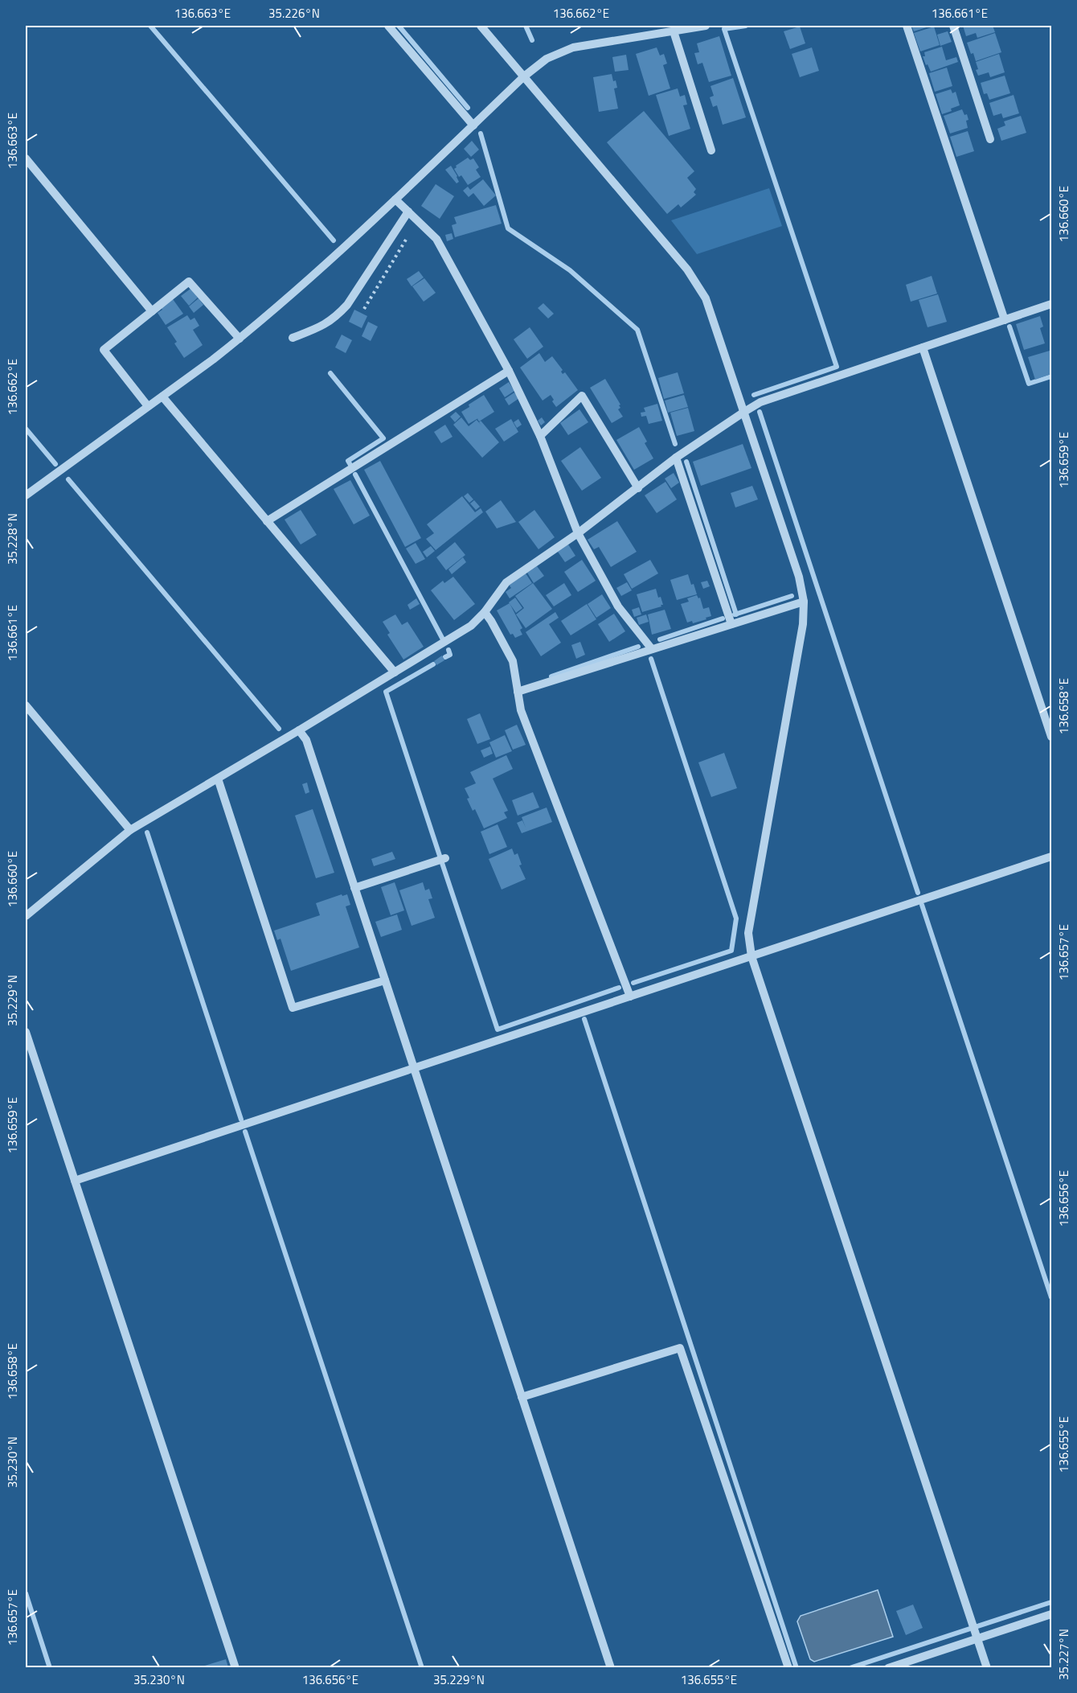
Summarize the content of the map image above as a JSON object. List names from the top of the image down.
{
  "coordinates": [
    "136.663°E",
    "35.226°N",
    "136.662°E",
    "136.661°E",
    "136.660°E",
    "136.659°E",
    "35.228°N",
    "136.658°E",
    "136.657°E",
    "35.229°N",
    "136.656°E",
    "136.655°E",
    "35.230°N",
    "35.227°N"
  ]
}
